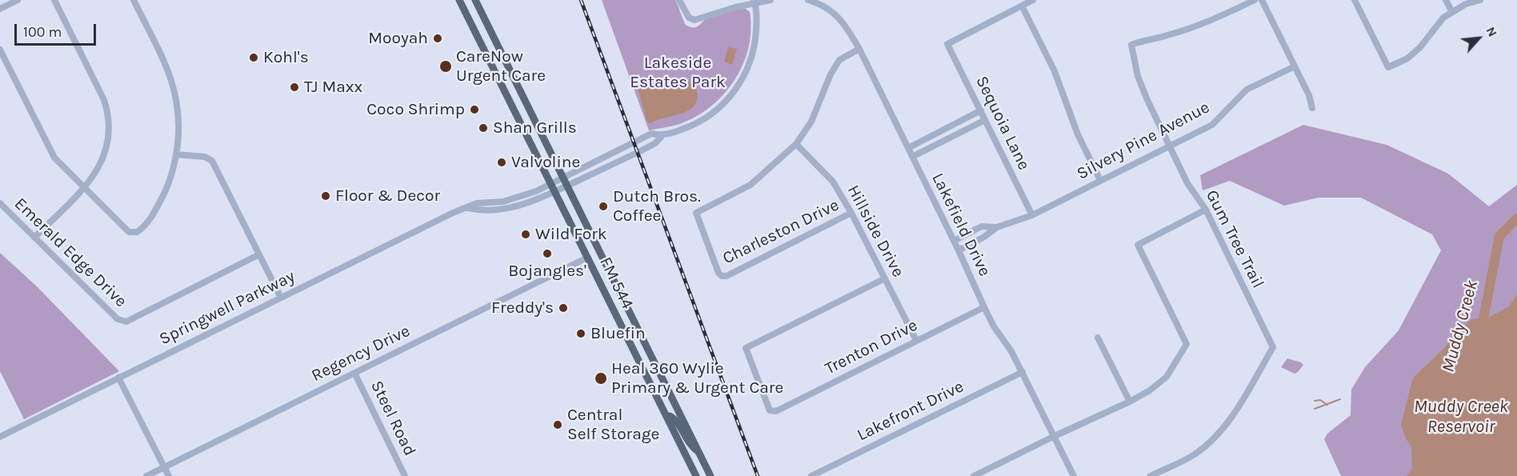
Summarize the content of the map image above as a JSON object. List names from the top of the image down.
{
  "streets": {
    "main road": ["FM 544"],
    "street": [
      "Sequoia Lane",
      "Silvery Pine Avenue",
      "Lakefield Drive",
      "Hillside Drive",
      "Charleston Drive",
      "Gum Tree Trail",
      "Emerald Edge Drive",
      "Springwell Parkway",
      "Trenton Drive",
      "Regency Drive",
      "Lakefront Drive",
      "Steel Road"
    ]
  },
  "crossings": [
    ["Sequoia Lane", "Silvery Pine Avenue"],
    ["Silvery Pine Avenue", "Lakefield Drive"],
    ["Silvery Pine Avenue", "Gum Tree Trail"],
    ["Lakefield Drive", "Trenton Drive"],
    ["Lakefield Drive", "Lakefront Drive"],
    ["Hillside Drive", "Charleston Drive"],
    ["Hillside Drive", "Trenton Drive"],
    ["FM 544", "Springwell Parkway"],
    ["FM 544", "Regency Drive"],
    ["Regency Drive", "Steel Road"]
  ],
  "water": ["Muddy Creek", "Muddy Creek Reservoir"],
  "parks": ["Lakeside Estates Park"],
  "places": [
    "Mooyah",
    "Kohl's",
    "CareNow Urgent Care",
    "TJ Maxx",
    "Coco Shrimp",
    "Shan Grills",
    "Valvoline",
    "Floor & Decor",
    "Dutch Bros. Coffee",
    "Wild Fork",
    "Bojangles'",
    "Freddy's",
    "Bluefin",
    "Heal 360 Wylie Primary & Urgent Care",
    "Central Self Storage"
  ],
  "scale_bar": "100 m",
  "north": "top right"
}
